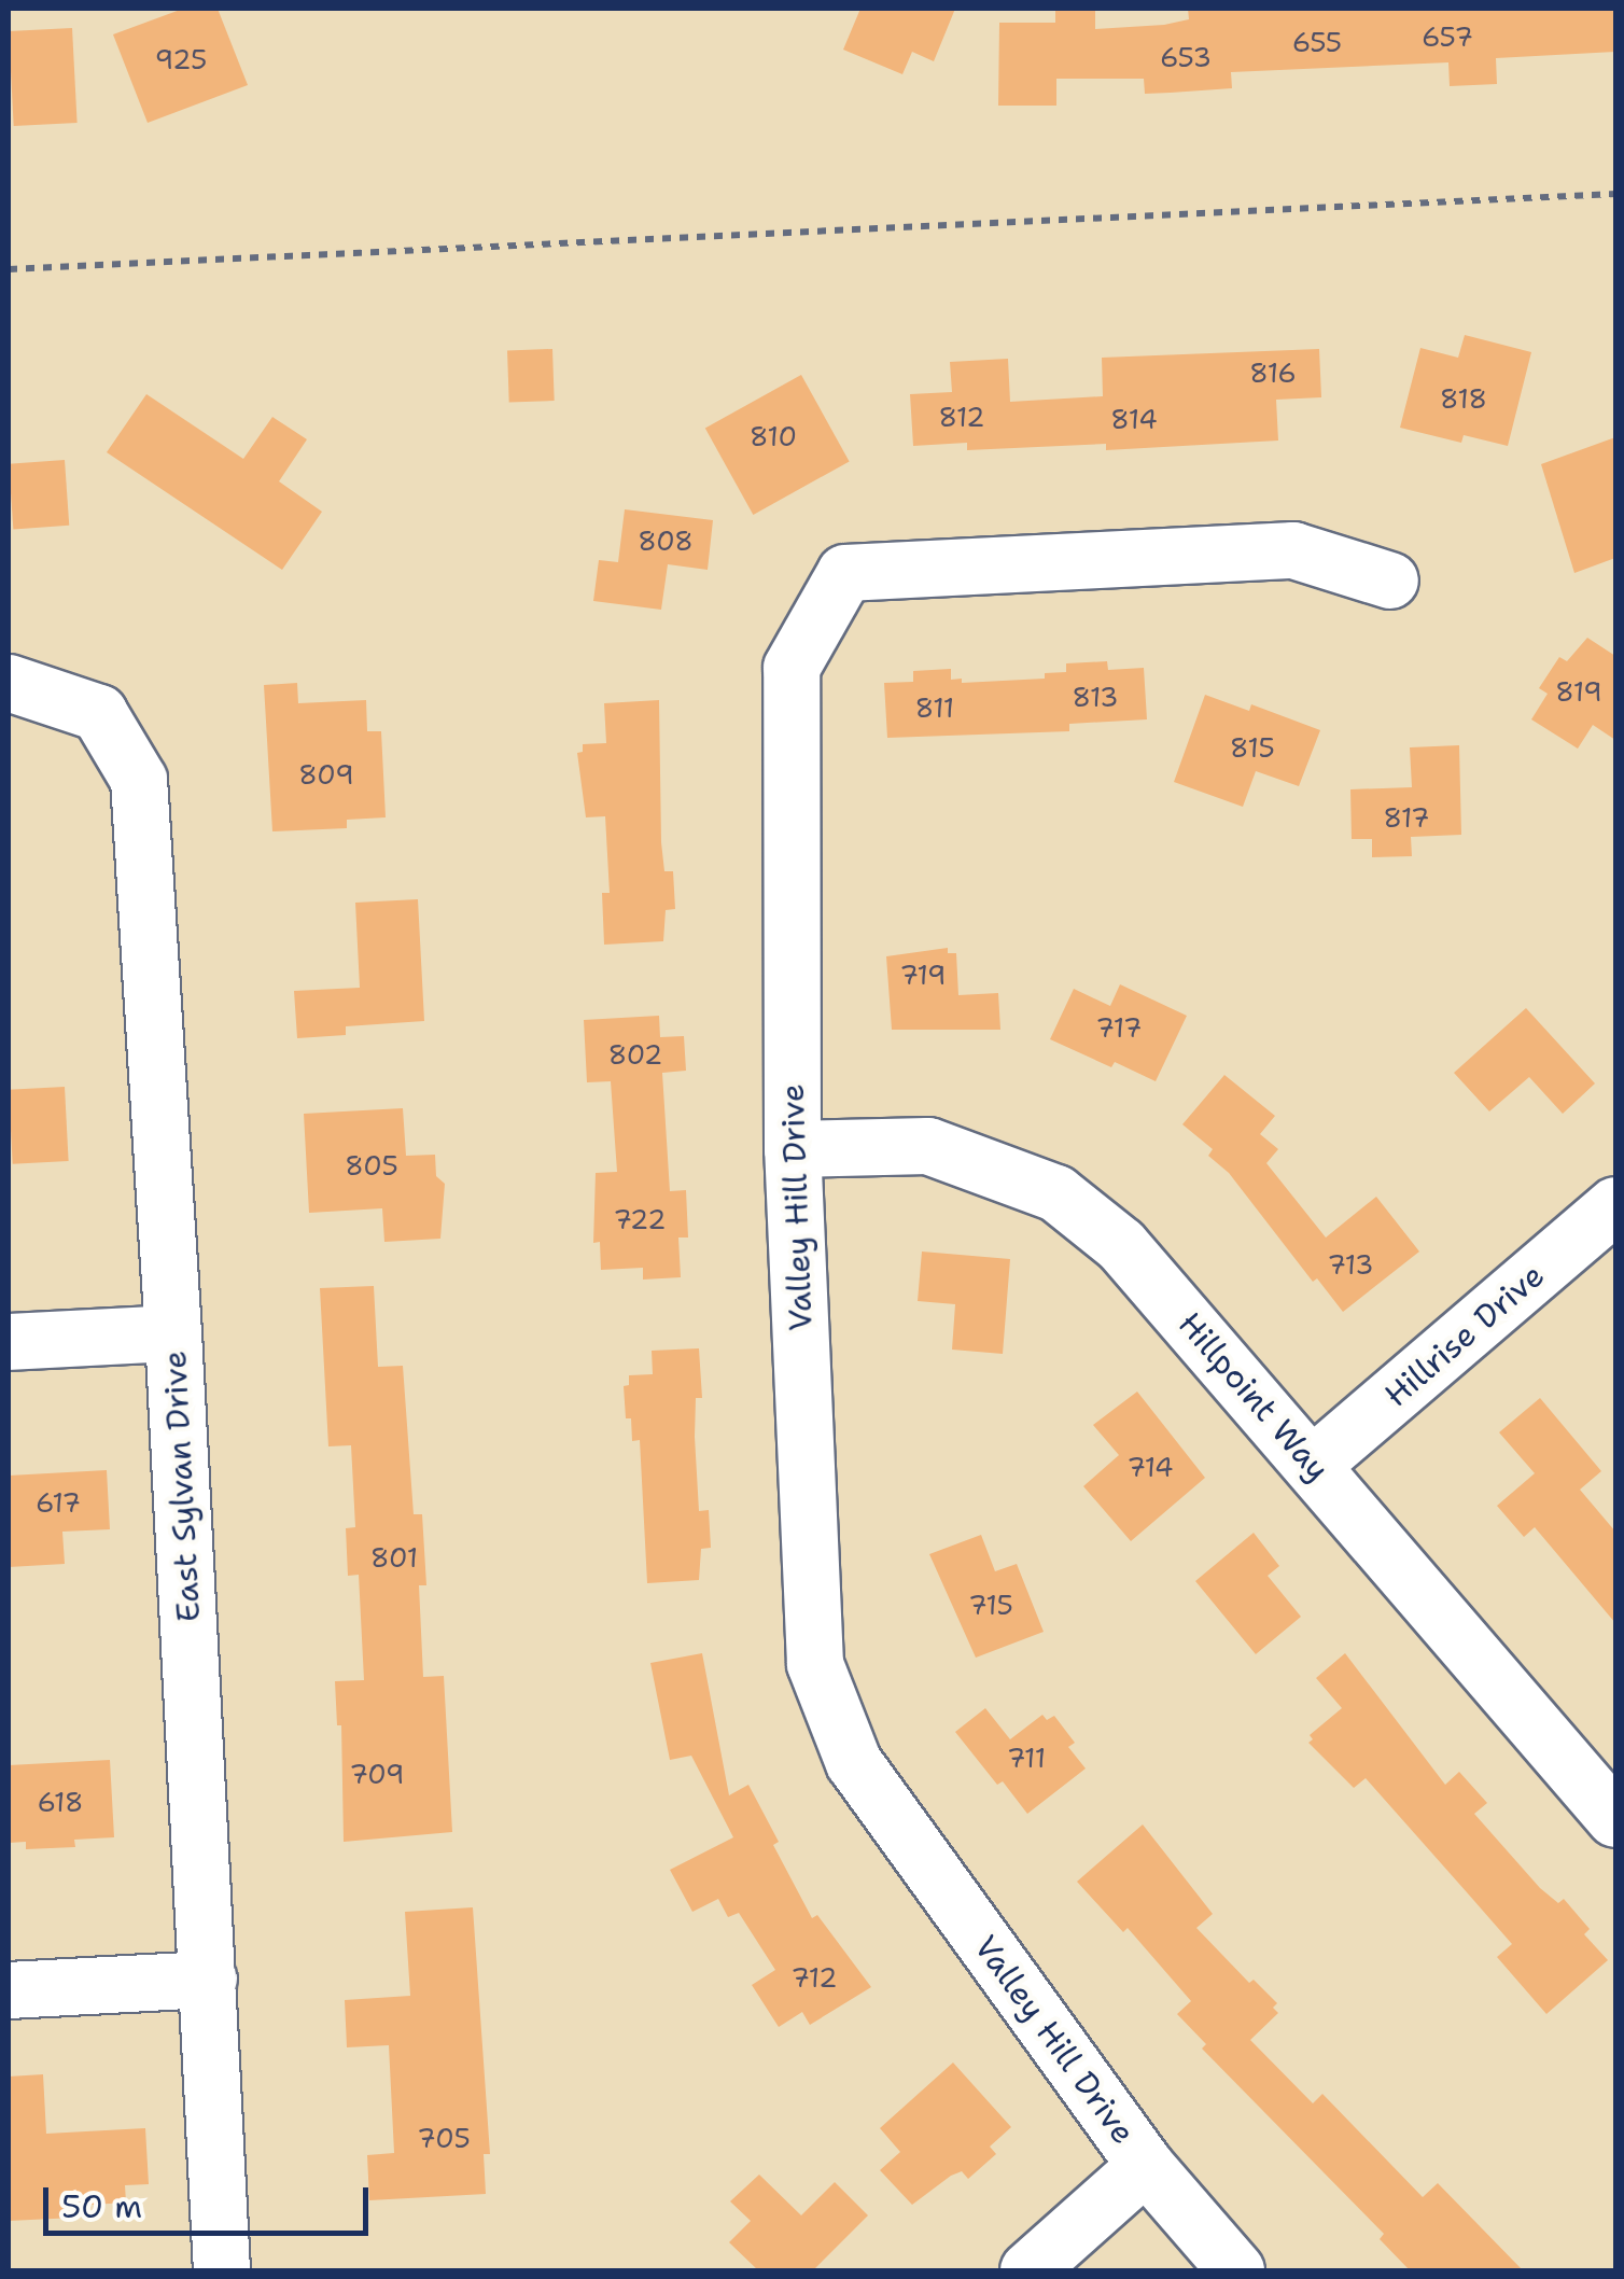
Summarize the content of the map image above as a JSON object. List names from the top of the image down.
{
  "streets": {
    "street": [
      "Valley Hill Drive",
      "Hillrise Drive",
      "Hillpoint Way",
      "East Sylvan Drive"
    ]
  },
  "crossings": [
    ["Valley Hill Drive", "Hillpoint Way"],
    ["Hillrise Drive", "Hillpoint Way"]
  ],
  "house_numbers": [
    "657",
    "655",
    "653",
    "925",
    "816",
    "818",
    "812",
    "814",
    "810",
    "808",
    "819",
    "813",
    "811",
    "815",
    "809",
    "817",
    "719",
    "717",
    "802",
    "805",
    "722",
    "713",
    "714",
    "617",
    "801",
    "715",
    "711",
    "709",
    "618",
    "712",
    "705"
  ],
  "scale_bar": "50 m"
}
